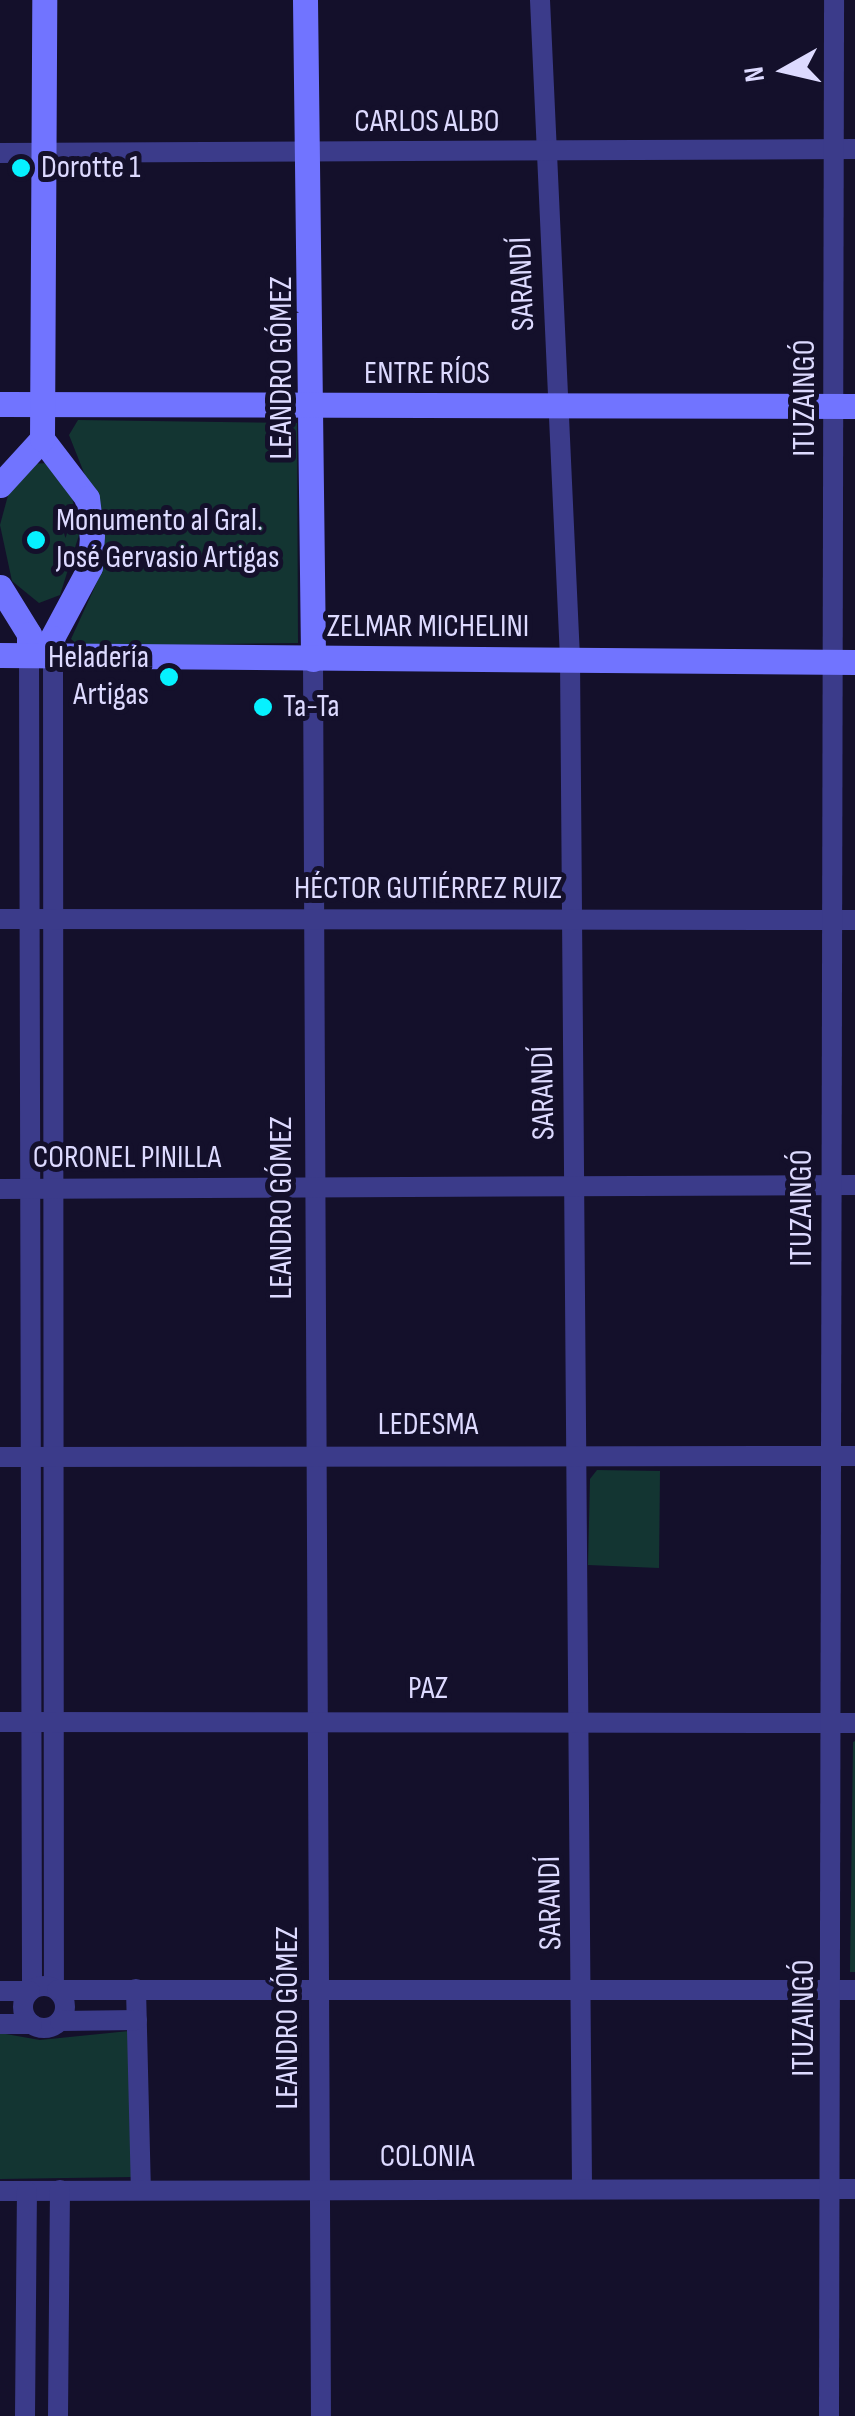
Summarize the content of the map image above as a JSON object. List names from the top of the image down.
{
  "streets": {
    "street": [
      "CARLOS ALBO",
      "SARANDÍ",
      "LEANDRO GÓMEZ",
      "ENTRE RÍOS",
      "ITUZAINGÓ",
      "ZELMAR MICHELINI",
      "HÉCTOR GUTIÉRREZ RUIZ",
      "CORONEL PINILLA",
      "LEDESMA",
      "PAZ",
      "COLONIA"
    ]
  },
  "crossings": [
    ["CARLOS ALBO", "SARANDÍ"],
    ["CARLOS ALBO", "LEANDRO GÓMEZ"],
    ["CARLOS ALBO", "ITUZAINGÓ"],
    ["SARANDÍ", "ENTRE RÍOS"],
    ["SARANDÍ", "ZELMAR MICHELINI"],
    ["SARANDÍ", "HÉCTOR GUTIÉRREZ RUIZ"],
    ["SARANDÍ", "CORONEL PINILLA"],
    ["SARANDÍ", "LEDESMA"],
    ["SARANDÍ", "PAZ"],
    ["SARANDÍ", "COLONIA"],
    ["LEANDRO GÓMEZ", "ENTRE RÍOS"],
    ["LEANDRO GÓMEZ", "ZELMAR MICHELINI"],
    ["LEANDRO GÓMEZ", "HÉCTOR GUTIÉRREZ RUIZ"],
    ["LEANDRO GÓMEZ", "CORONEL PINILLA"],
    ["LEANDRO GÓMEZ", "LEDESMA"],
    ["LEANDRO GÓMEZ", "PAZ"],
    ["LEANDRO GÓMEZ", "COLONIA"],
    ["ENTRE RÍOS", "ITUZAINGÓ"],
    ["ITUZAINGÓ", "ZELMAR MICHELINI"],
    ["ITUZAINGÓ", "HÉCTOR GUTIÉRREZ RUIZ"],
    ["ITUZAINGÓ", "CORONEL PINILLA"],
    ["ITUZAINGÓ", "LEDESMA"],
    ["ITUZAINGÓ", "PAZ"],
    ["ITUZAINGÓ", "COLONIA"]
  ],
  "places": [
    "Dorotte 1",
    "Monumento al Gral. José Gervasio Artigas",
    "Heladería Artigas",
    "Ta-Ta"
  ],
  "north": "left"
}
